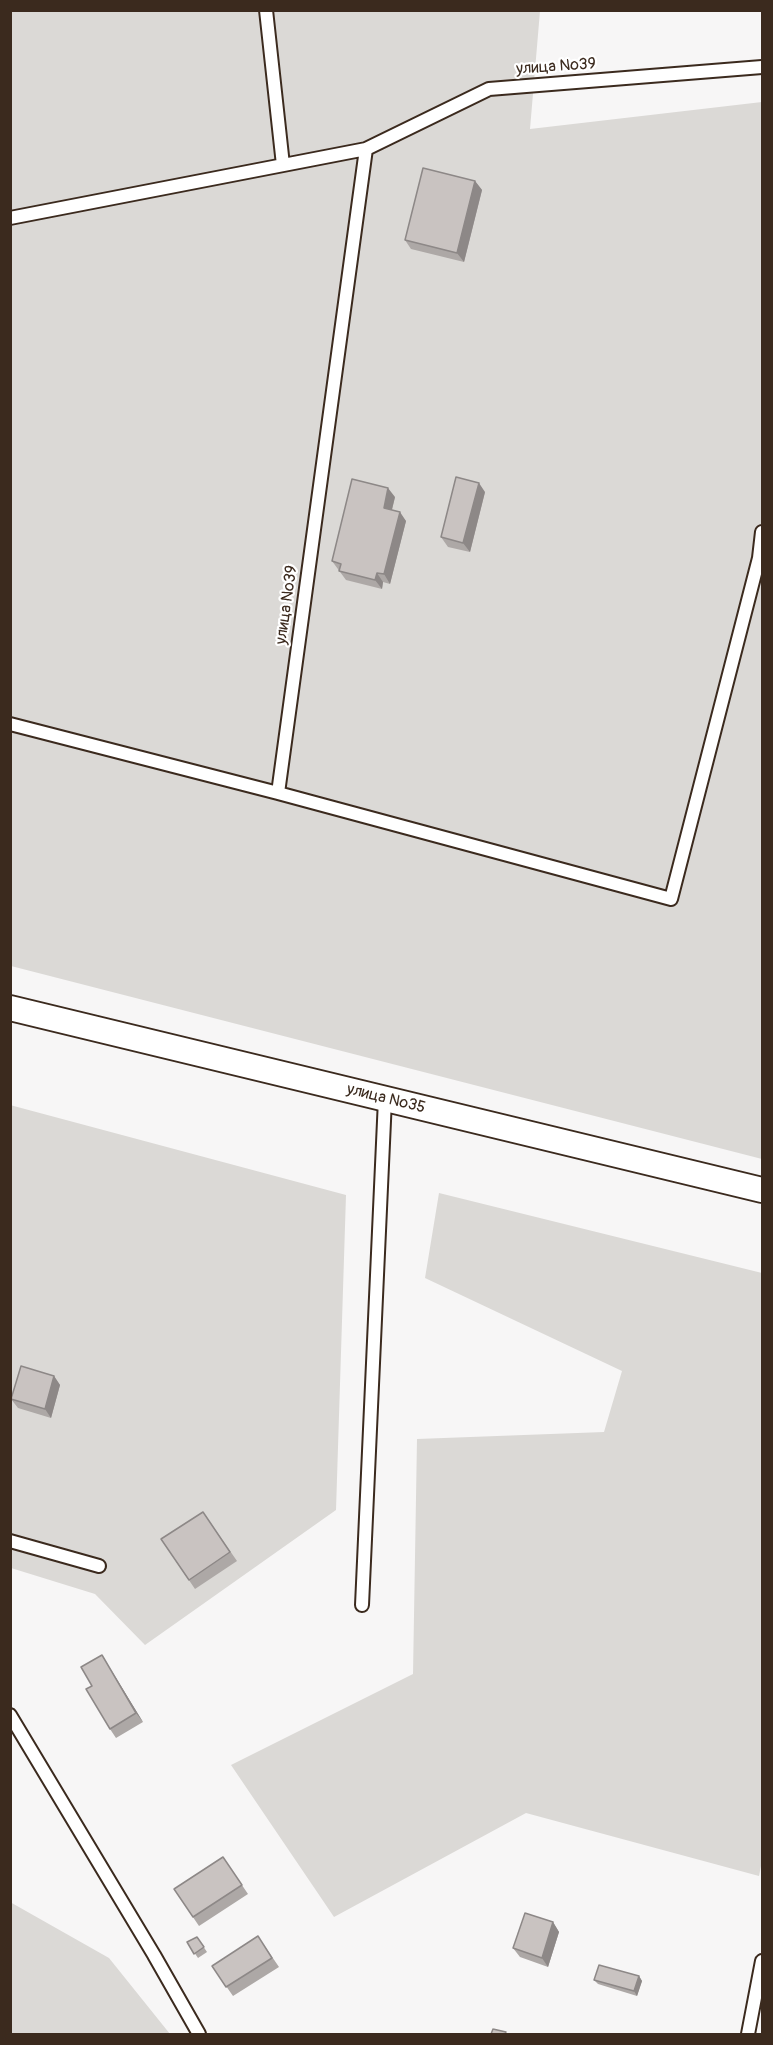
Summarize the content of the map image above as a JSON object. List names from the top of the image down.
{
  "streets": {
    "street": ["улица №35"],
    "lane": ["улица №39"]
  }
}
